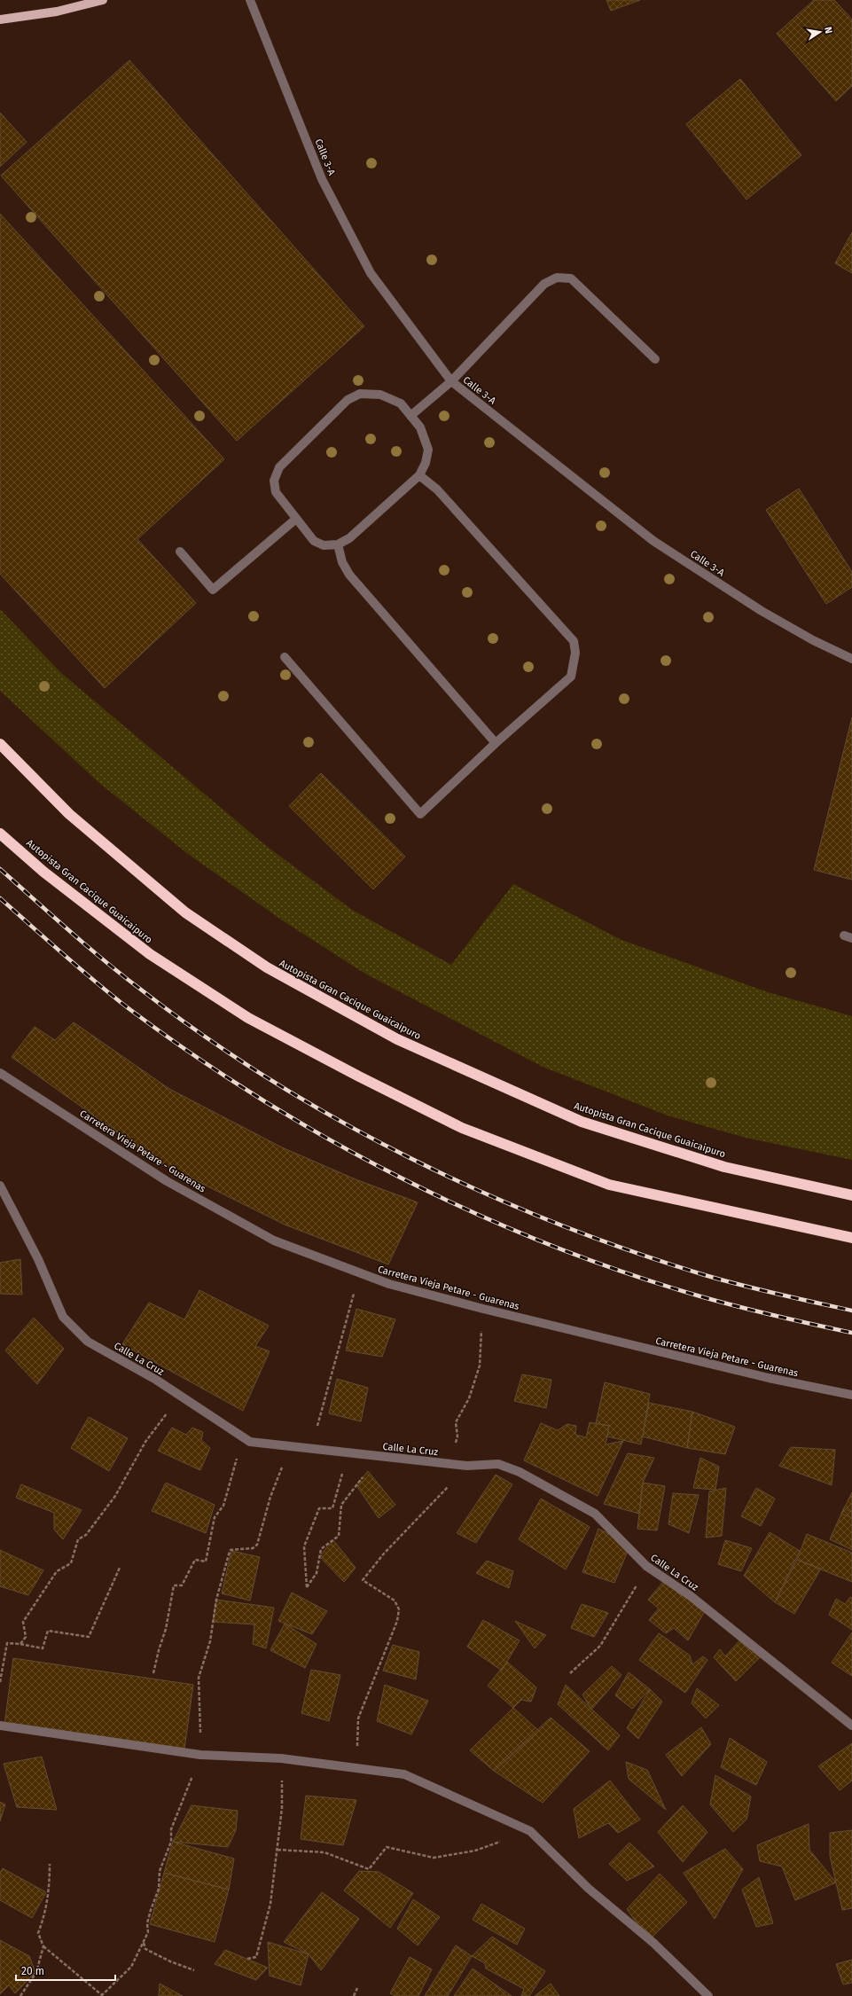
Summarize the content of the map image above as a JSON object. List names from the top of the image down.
{
  "streets": {
    "highway": ["Autopista Gran Cacique Guaicaipuro"],
    "street": ["Calle 3-A", "Carretera Vieja Petare - Guarenas", "Calle La Cruz"]
  },
  "scale_bar": "20 m",
  "north": "right"
}
